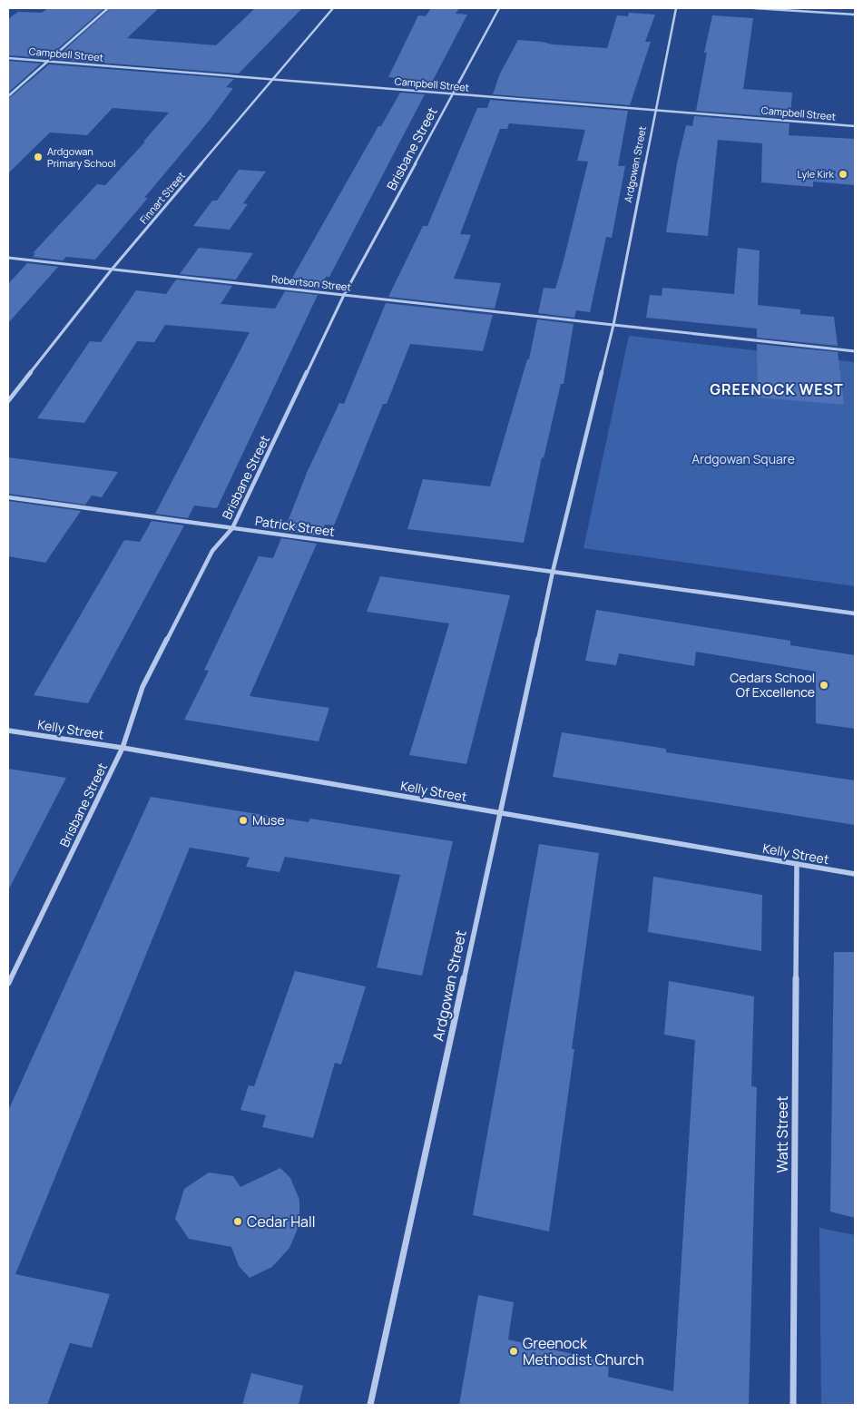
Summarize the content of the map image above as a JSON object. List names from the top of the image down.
{
  "streets": {
    "street": [
      "Campbell Street",
      "Brisbane Street",
      "Ardgowan Street",
      "Finnart Street",
      "Robertson Street",
      "Patrick Street",
      "Kelly Street",
      "Watt Street"
    ]
  },
  "crossings": [
    ["Campbell Street", "Brisbane Street"],
    ["Campbell Street", "Ardgowan Street"],
    ["Campbell Street", "Finnart Street"],
    ["Brisbane Street", "Robertson Street"],
    ["Brisbane Street", "Patrick Street"],
    ["Brisbane Street", "Kelly Street"],
    ["Ardgowan Street", "Robertson Street"],
    ["Ardgowan Street", "Patrick Street"],
    ["Ardgowan Street", "Kelly Street"],
    ["Finnart Street", "Robertson Street"],
    ["Kelly Street", "Watt Street"]
  ],
  "districts": ["GREENOCK WEST"],
  "parks": ["Ardgowan Square"],
  "places": [
    "Ardgowan Primary School",
    "Lyle Kirk",
    "Cedars School Of Excellence",
    "Muse",
    "Cedar Hall",
    "Greenock Methodist Church"
  ]
}
